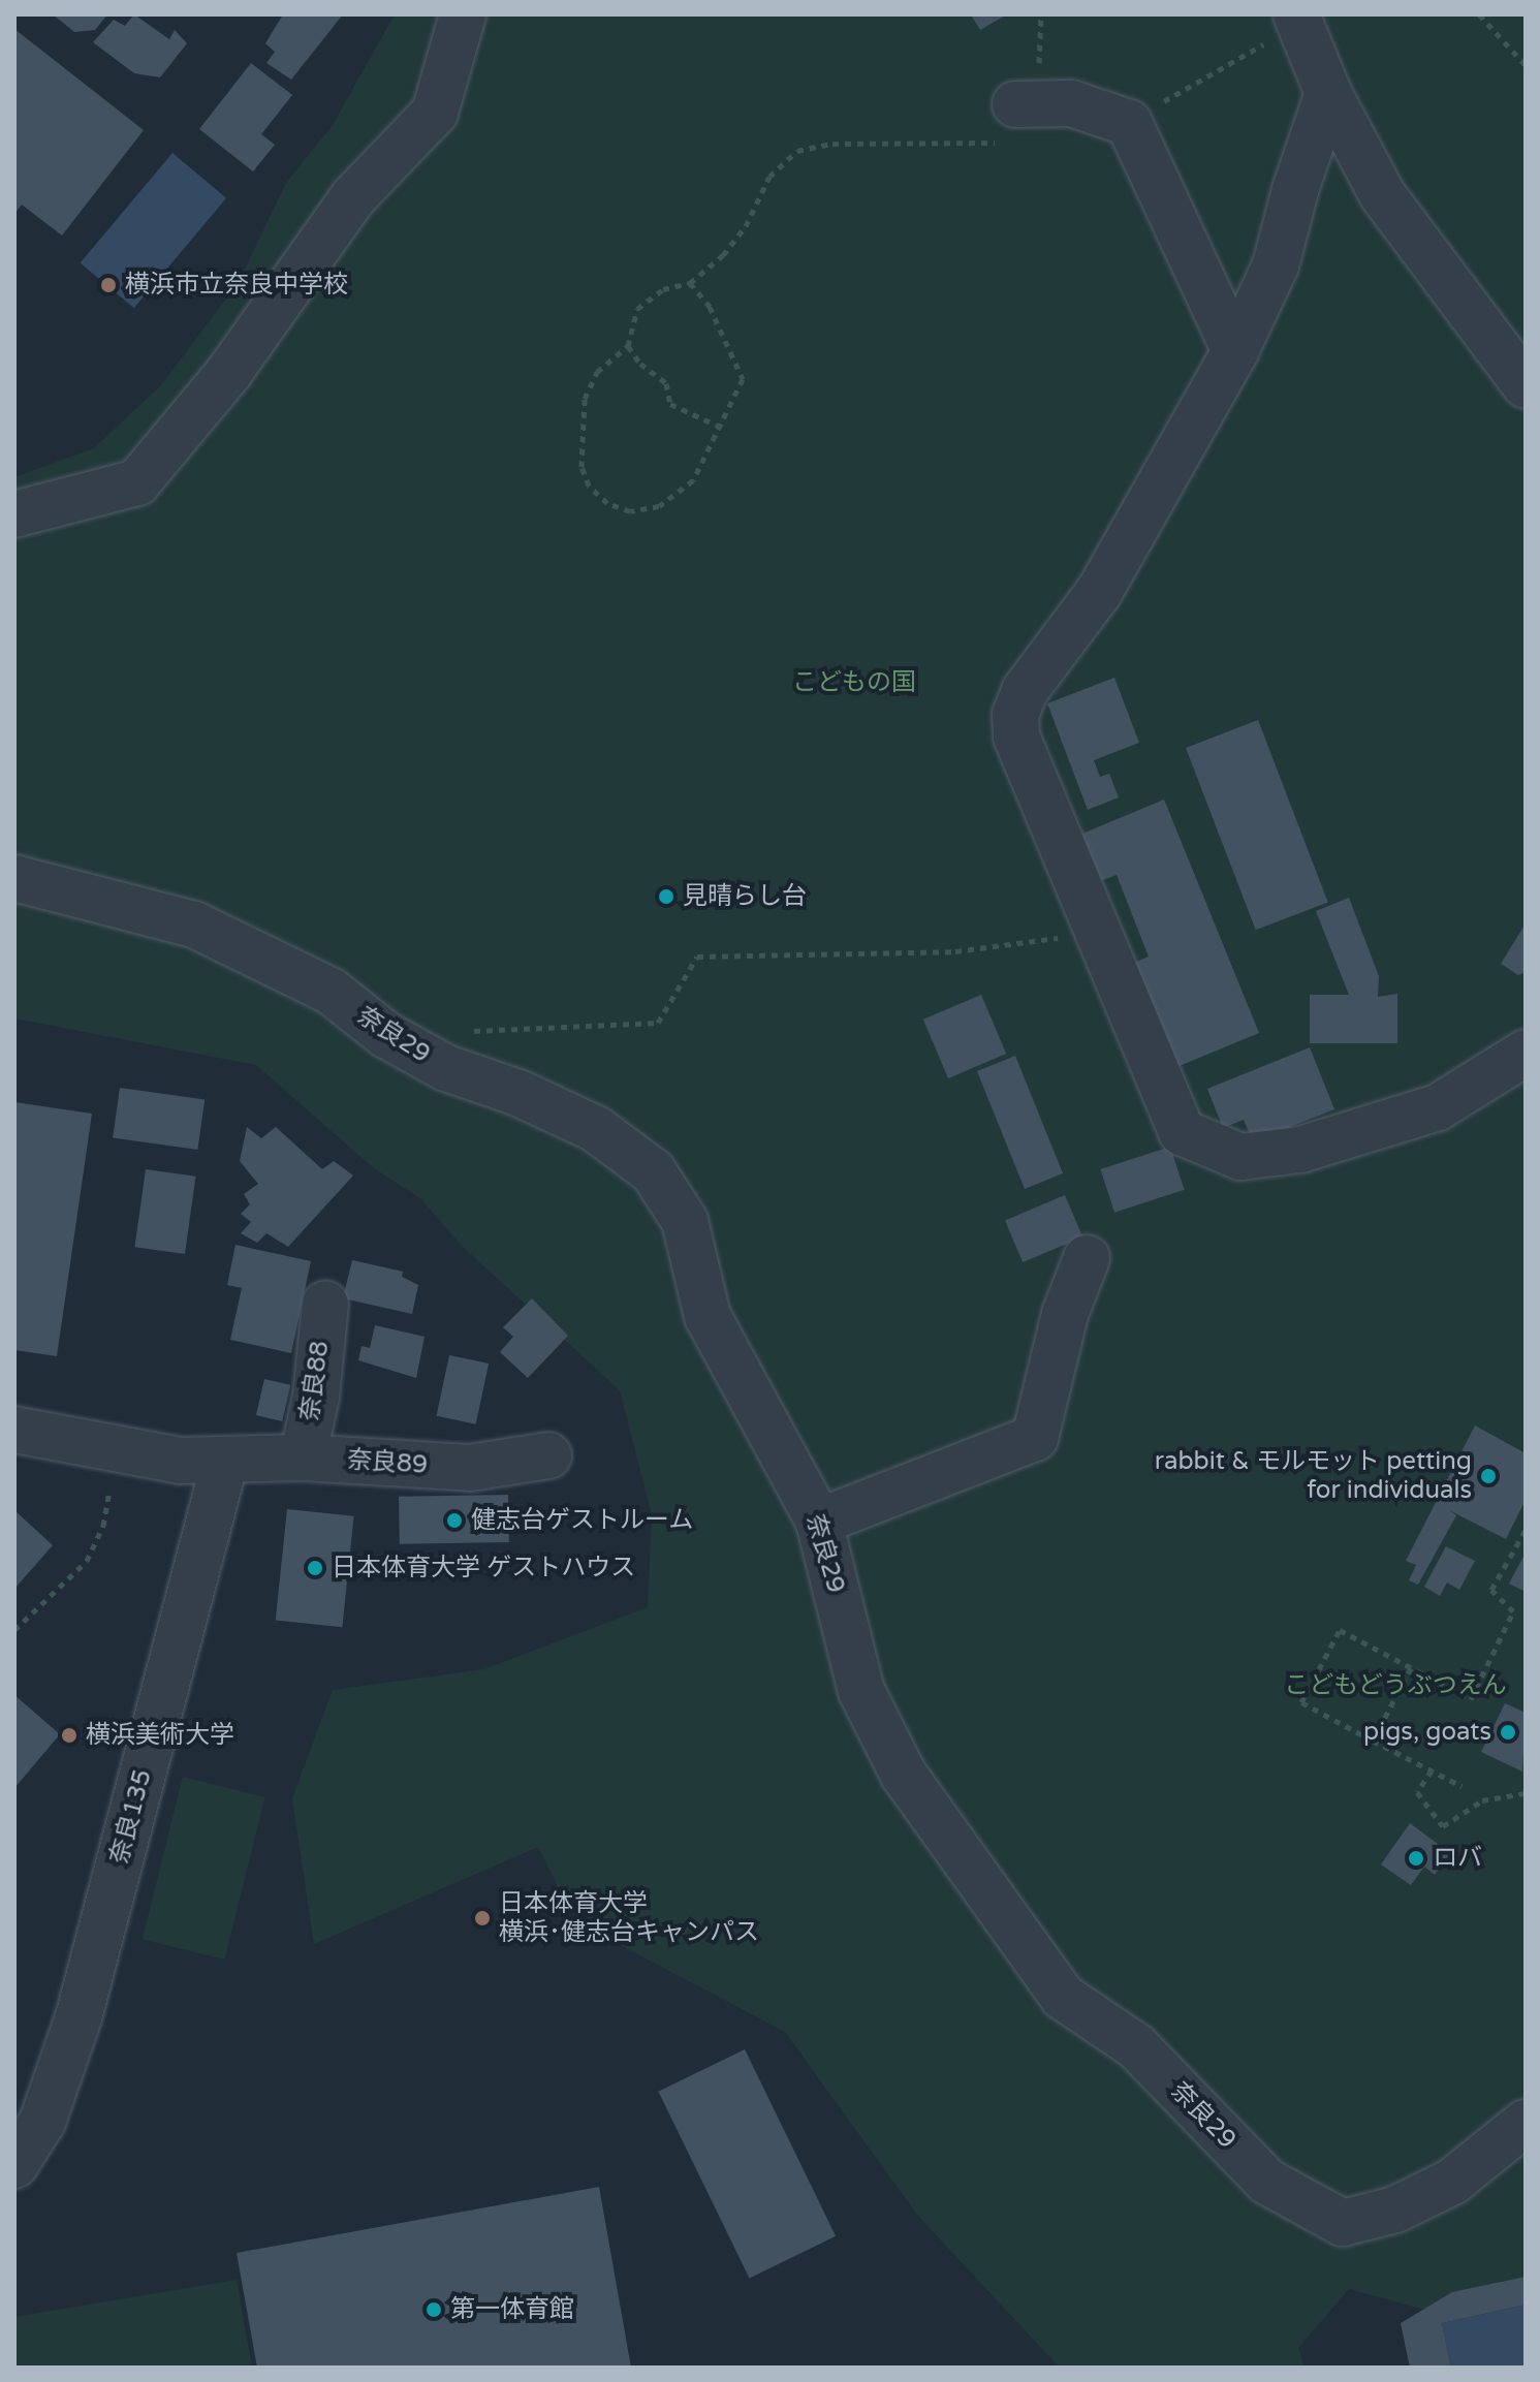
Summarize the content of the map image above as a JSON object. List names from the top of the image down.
{
  "streets": {
    "street": [
      "奈良29",
      "奈良88",
      "奈良89",
      "奈良135"
    ]
  },
  "crossings": [
    ["奈良88", "奈良89"],
    ["奈良89", "奈良135"]
  ],
  "parks": ["こどもの国", "こどもどうぶつえん"],
  "places": [
    "横浜市立奈良中学校",
    "見晴らし台",
    "rabbit & モルモット petting for individuals",
    "健志台ゲストルーム",
    "日本体育大学 ゲストハウス",
    "pigs, goats",
    "横浜美術大学",
    "ロバ",
    "日本体育大学 横浜･健志台キャンパス",
    "第一体育館"
  ]
}
